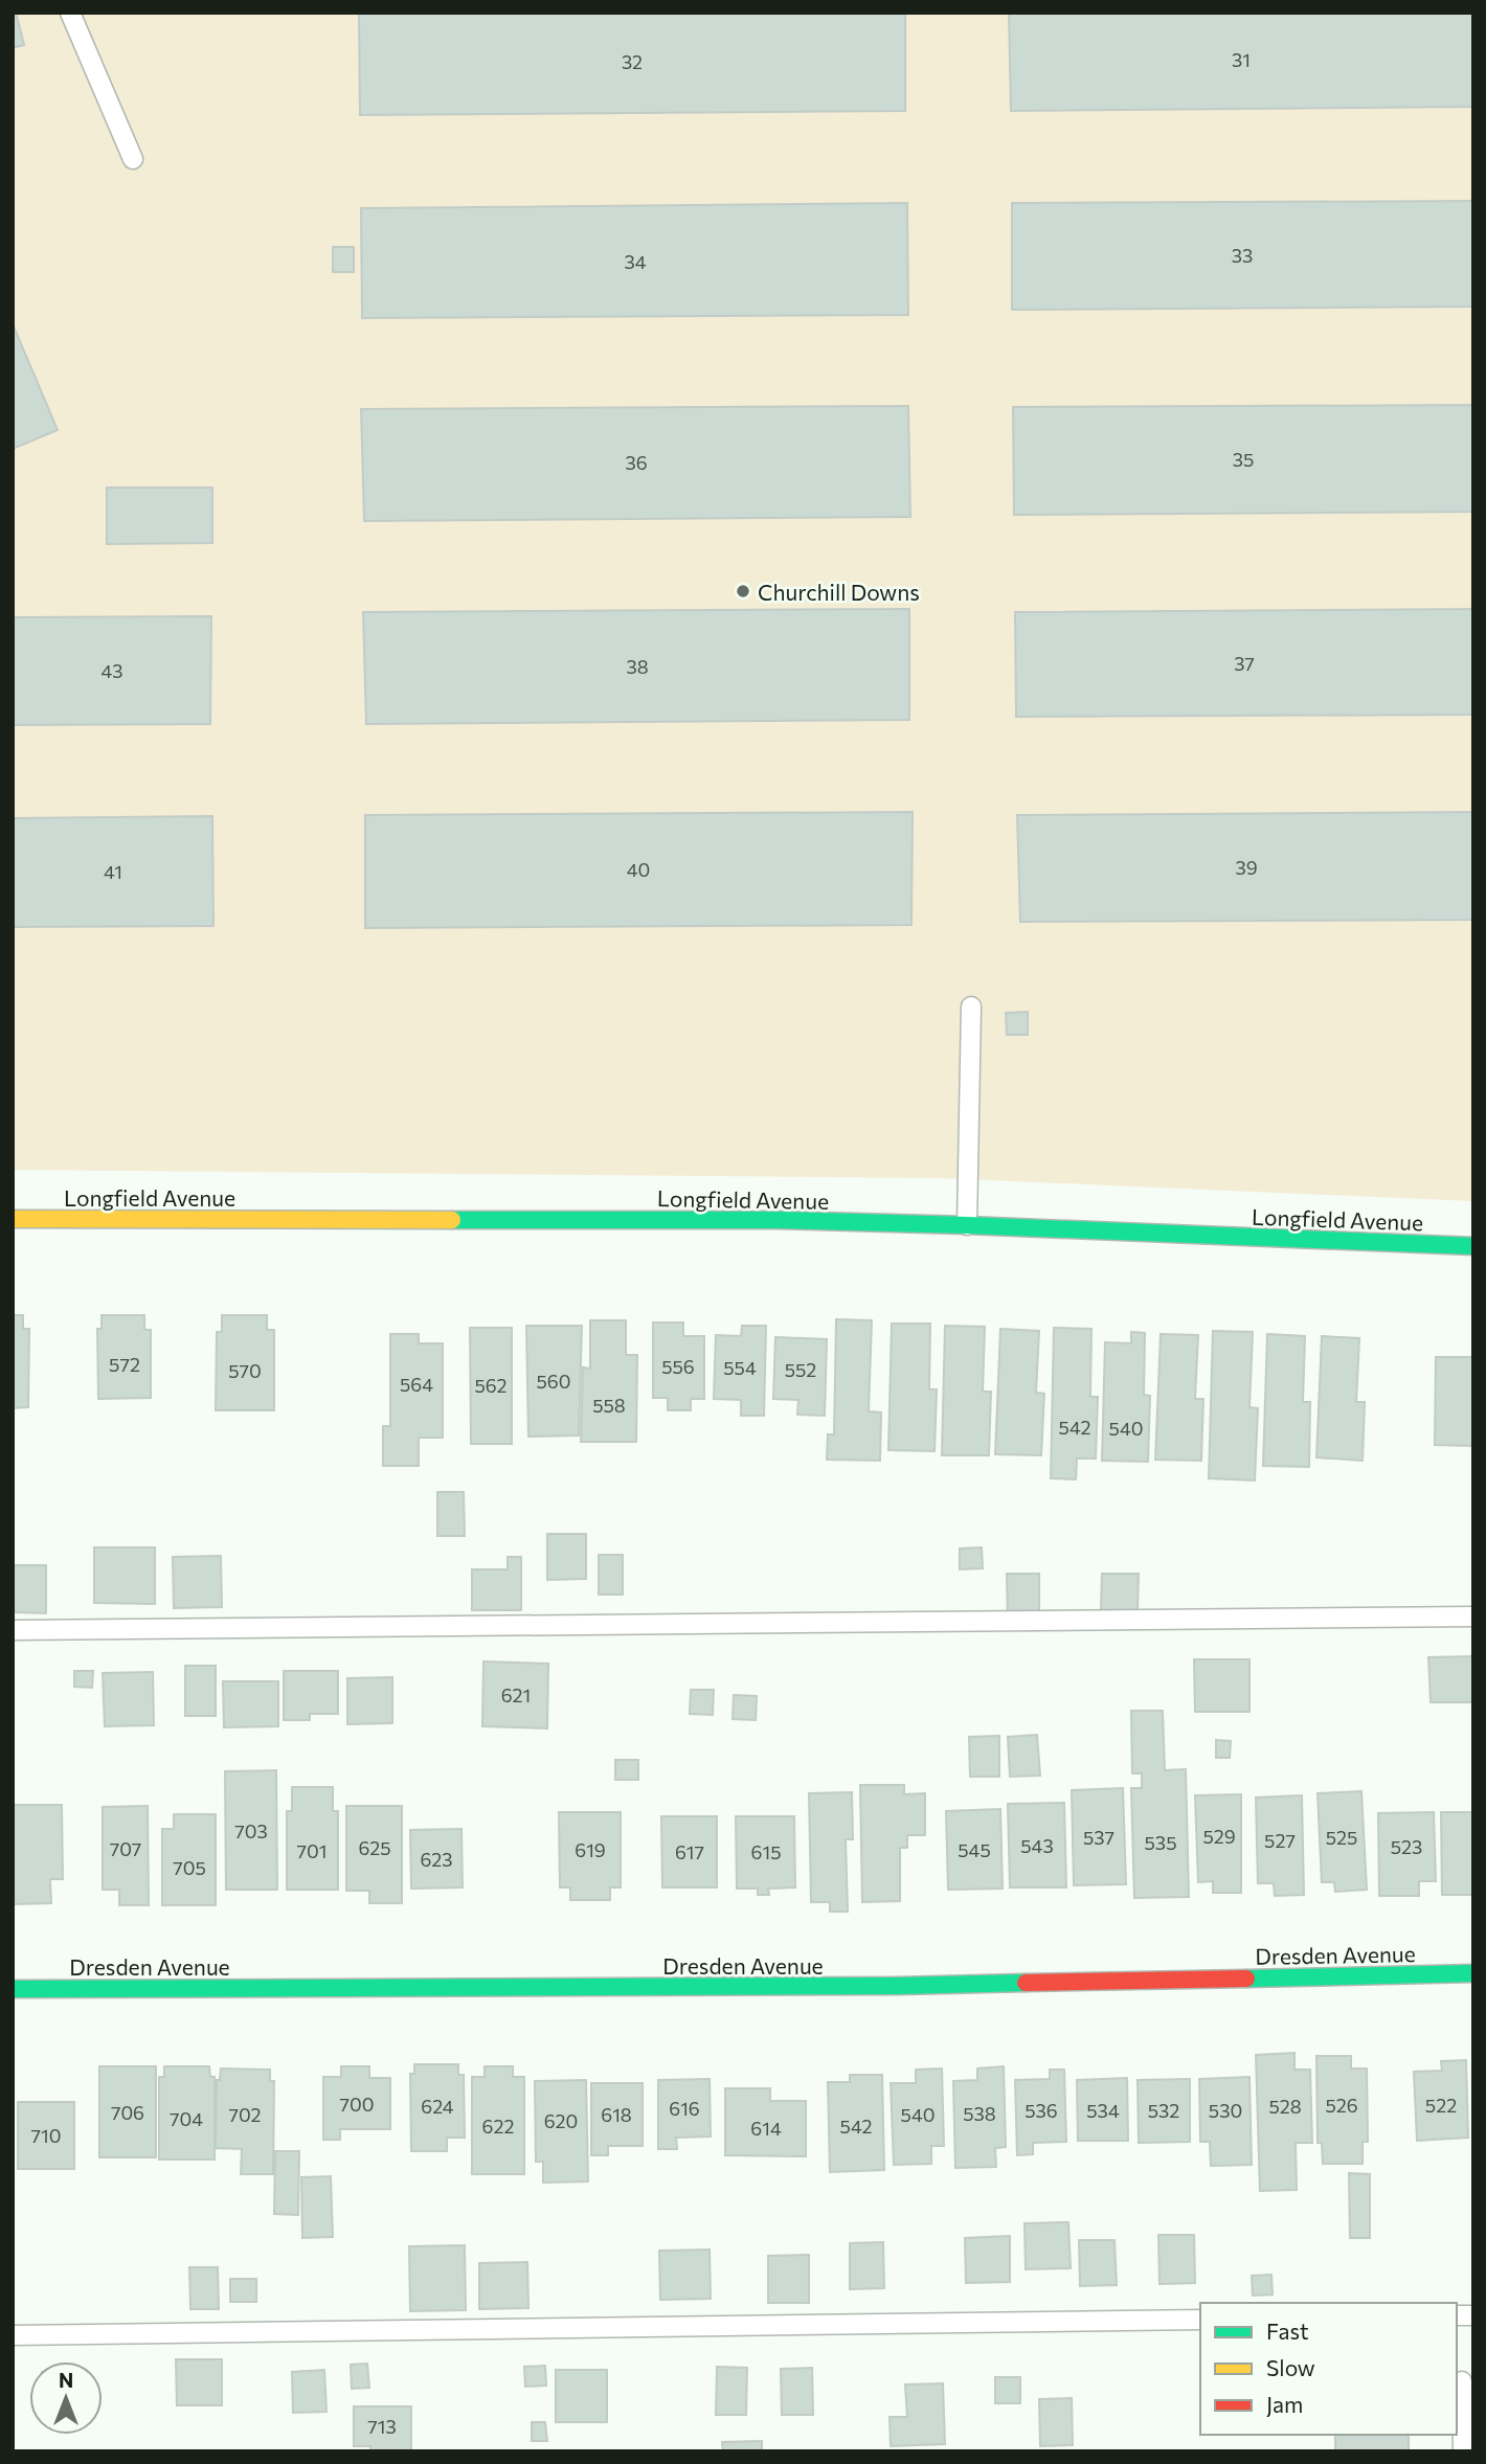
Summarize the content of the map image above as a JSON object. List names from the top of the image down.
{
  "streets": {
    "street": ["Longfield Avenue", "Dresden Avenue"]
  },
  "places": ["Churchill Downs"],
  "house_numbers": [
    "31",
    "32",
    "33",
    "34",
    "35",
    "36",
    "37",
    "38",
    "43",
    "39",
    "40",
    "41",
    "572",
    "556",
    "554",
    "552",
    "570",
    "560",
    "564",
    "562",
    "558",
    "542",
    "540",
    "621",
    "703",
    "529",
    "537",
    "525",
    "527",
    "535",
    "543",
    "523",
    "625",
    "707",
    "619",
    "545",
    "701",
    "617",
    "615",
    "623",
    "705",
    "700",
    "526",
    "522",
    "624",
    "528",
    "616",
    "536",
    "534",
    "532",
    "530",
    "706",
    "538",
    "702",
    "618",
    "540",
    "704",
    "620",
    "622",
    "542",
    "614",
    "710",
    "713"
  ],
  "legend": ["Fast", "Slow", "Jam"],
  "north": "top"
}
